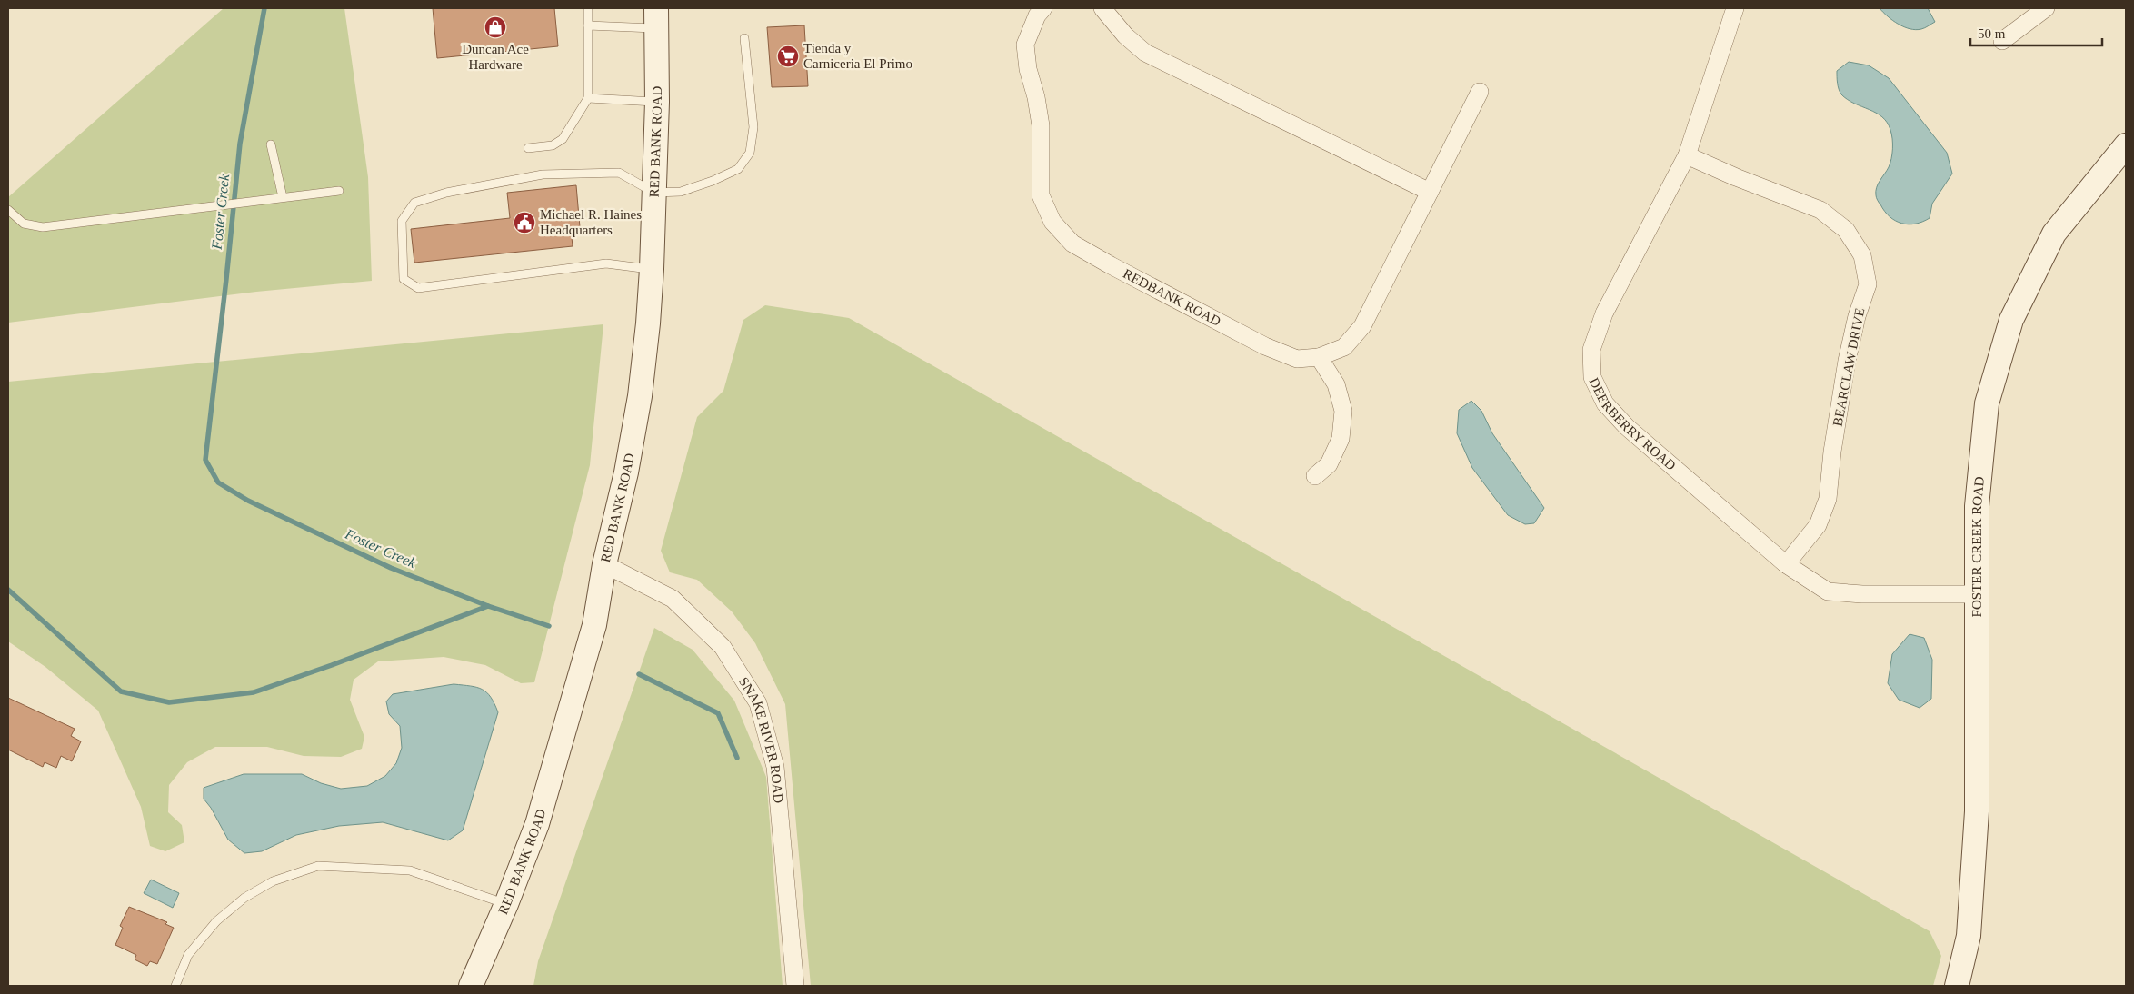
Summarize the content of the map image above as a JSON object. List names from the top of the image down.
{
  "streets": {
    "main road": ["RED BANK ROAD", "FOSTER CREEK ROAD"],
    "street": [
      "REDBANK ROAD",
      "BEARCLAW DRIVE",
      "DEERBERRY ROAD",
      "SNAKE RIVER ROAD"
    ]
  },
  "crossings": [
    ["RED BANK ROAD", "SNAKE RIVER ROAD"],
    ["BEARCLAW DRIVE", "DEERBERRY ROAD"],
    ["DEERBERRY ROAD", "FOSTER CREEK ROAD"]
  ],
  "water": ["Foster Creek"],
  "places": {
    "shop": ["Duncan Ace Hardware"],
    "supermarket": ["Tienda y Carniceria El Primo"],
    "public building": ["Michael R. Haines Headquarters"]
  },
  "scale_bar": "50 m"
}
